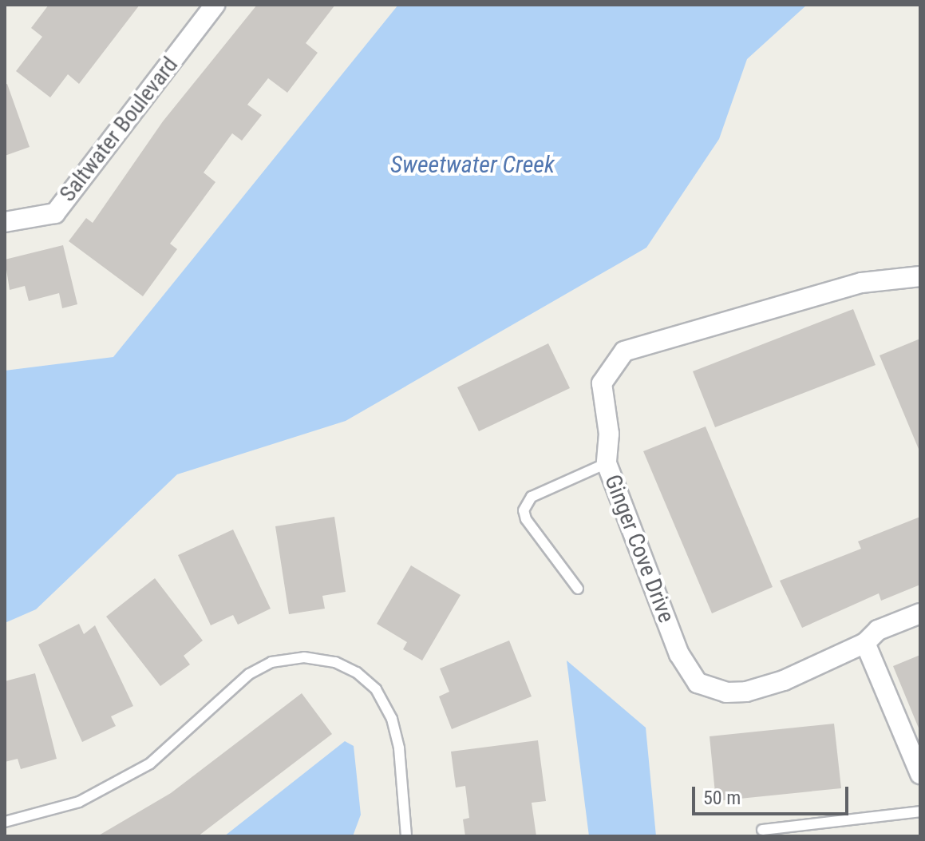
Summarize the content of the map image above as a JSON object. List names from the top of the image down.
{
  "streets": {
    "street": ["Saltwater Boulevard", "Ginger Cove Drive"]
  },
  "water": ["Sweetwater Creek"],
  "scale_bar": "50 m"
}
